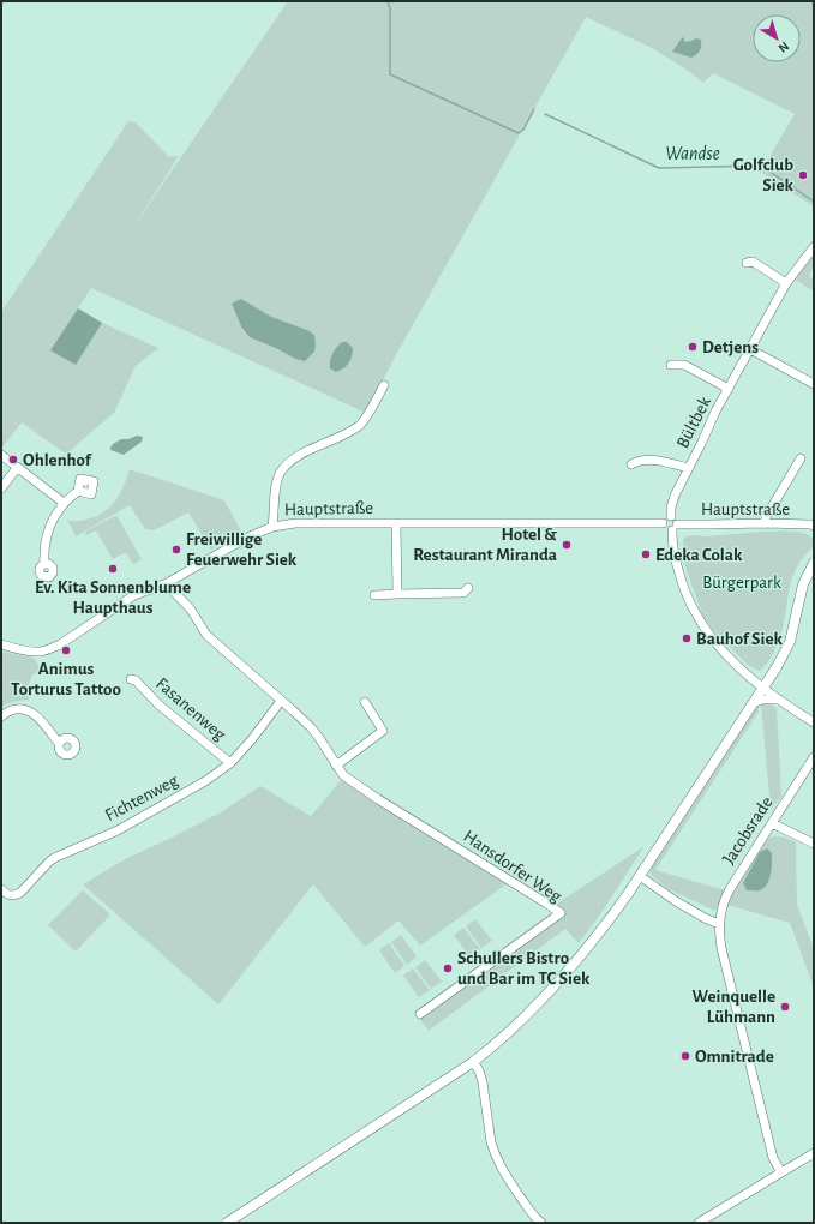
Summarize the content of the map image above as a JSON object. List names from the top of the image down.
{
  "streets": {
    "street": [
      "Bültbek",
      "Hauptstraße",
      "Fasanenweg",
      "Fichtenweg",
      "Jacobsrade",
      "Hansdorfer Weg"
    ]
  },
  "crossings": [
    ["Bültbek", "Hauptstraße"],
    ["Hauptstraße", "Hansdorfer Weg"],
    ["Fasanenweg", "Fichtenweg"],
    ["Fichtenweg", "Hansdorfer Weg"]
  ],
  "water": ["Wandse"],
  "parks": ["Bürgerpark"],
  "places": [
    "Golfclub Siek",
    "Detjens",
    "Ohlenhof",
    "Hotel & Restaurant Miranda",
    "Freiwillige Feuerwehr Siek",
    "Edeka Colak",
    "Ev. Kita Sonnenblume Haupthaus",
    "Bauhof Siek",
    "Animus Torturus Tattoo",
    "Schullers Bistro und Bar im TC Siek",
    "Weinquelle Lühmann",
    "Omnitrade"
  ],
  "north": "bottom right"
}
